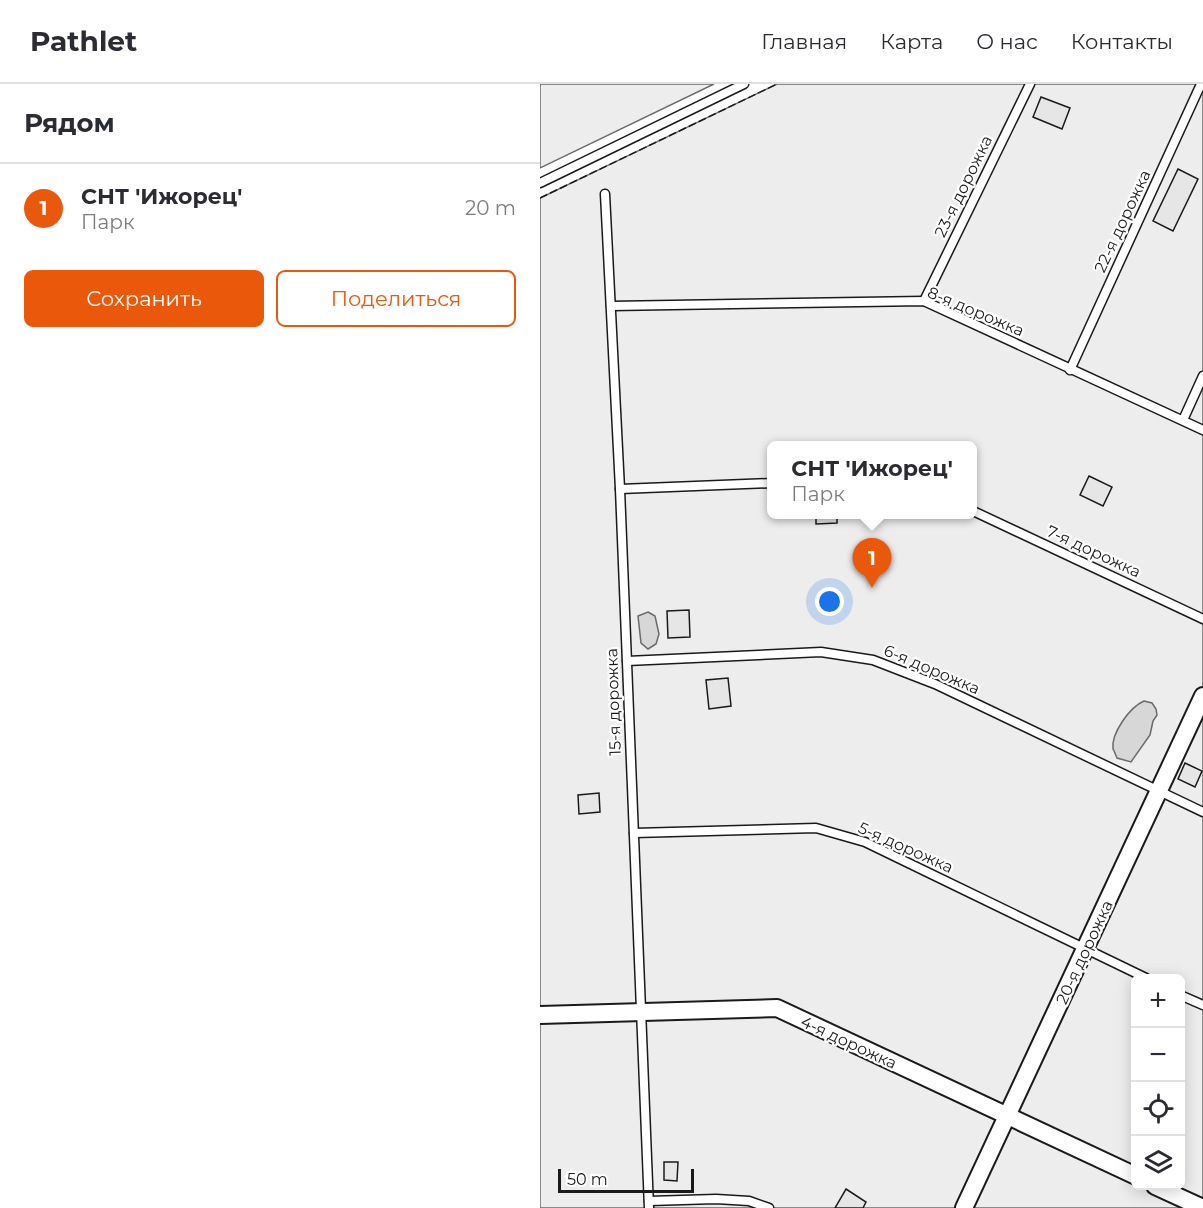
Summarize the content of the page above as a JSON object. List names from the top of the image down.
{
  "streets": {
    "street": ["20-я дорожка", "4-я дорожка"],
    "lane": [
      "23-я дорожка",
      "22-я дорожка",
      "8-я дорожка",
      "7-я дорожка",
      "6-я дорожка",
      "15-я дорожка",
      "5-я дорожка"
    ]
  },
  "crossings": [
    ["23-я дорожка", "8-я дорожка"],
    ["22-я дорожка", "8-я дорожка"],
    ["8-я дорожка", "15-я дорожка"],
    ["6-я дорожка", "15-я дорожка"],
    ["6-я дорожка", "20-я дорожка"],
    ["15-я дорожка", "5-я дорожка"],
    ["15-я дорожка", "4-я дорожка"],
    ["5-я дорожка", "20-я дорожка"],
    ["20-я дорожка", "4-я дорожка"]
  ],
  "scale_bar": "50 m",
  "page": {
    "header": "Pathlet",
    "nav": [
      "Главная",
      "Карта",
      "О нас",
      "Контакты"
    ],
    "heading": "Рядом",
    "list": [
      {
        "mark": "1",
        "name": "СНТ 'Ижорец'",
        "note": "Парк",
        "value": "20 m"
      }
    ],
    "buttons": ["Сохранить", "Поделиться"],
    "popup": ["СНТ 'Ижорец'", "Парк"],
    "pins": "1",
    "map_buttons": ["+", "−"],
    "scale": "50 m"
  }
}
